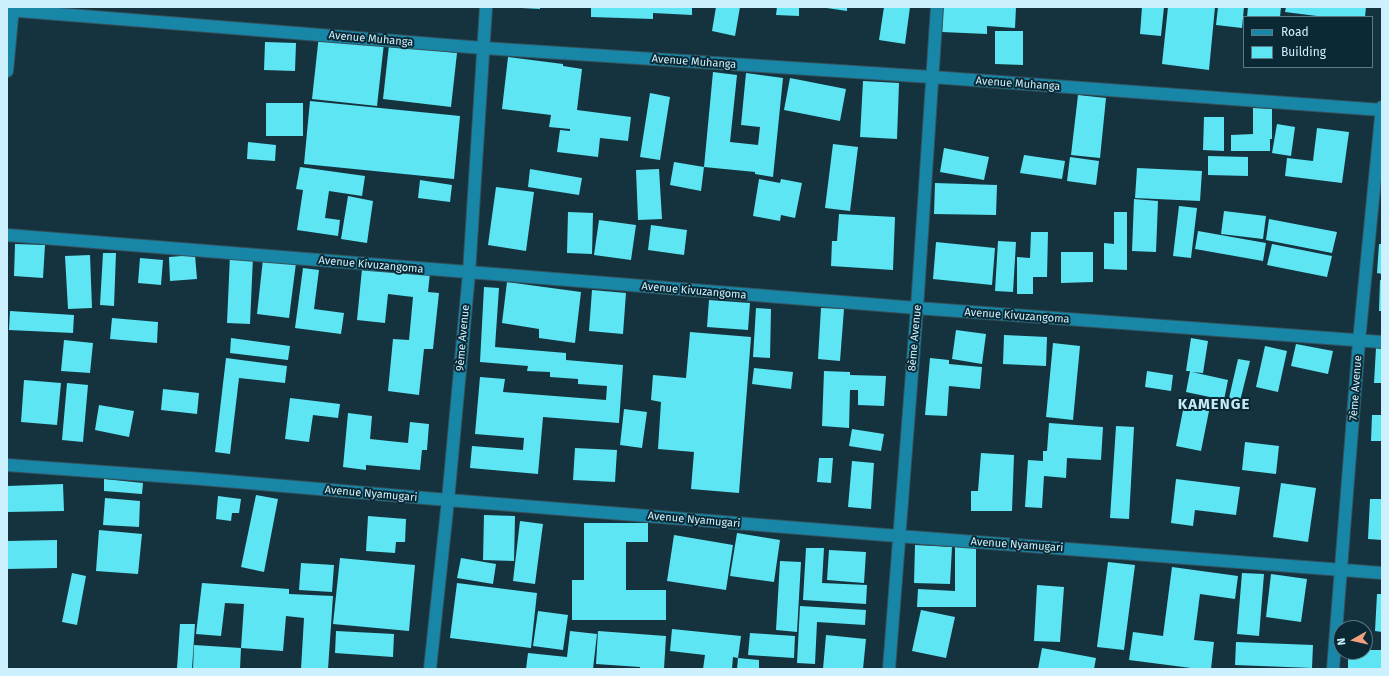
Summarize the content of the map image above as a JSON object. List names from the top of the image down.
{
  "streets": {
    "street": [
      "Avenue Muhanga",
      "Avenue Kivuzangoma",
      "9ème Avenue",
      "8ème Avenue",
      "7ème Avenue",
      "Avenue Nyamugari"
    ]
  },
  "crossings": [
    ["Avenue Muhanga", "9ème Avenue"],
    ["Avenue Muhanga", "8ème Avenue"],
    ["Avenue Muhanga", "7ème Avenue"],
    ["Avenue Kivuzangoma", "9ème Avenue"],
    ["Avenue Kivuzangoma", "8ème Avenue"],
    ["Avenue Kivuzangoma", "7ème Avenue"],
    ["9ème Avenue", "Avenue Nyamugari"],
    ["8ème Avenue", "Avenue Nyamugari"],
    ["7ème Avenue", "Avenue Nyamugari"]
  ],
  "districts": ["KAMENGE"],
  "legend": ["Road", "Building"],
  "north": "left"
}
